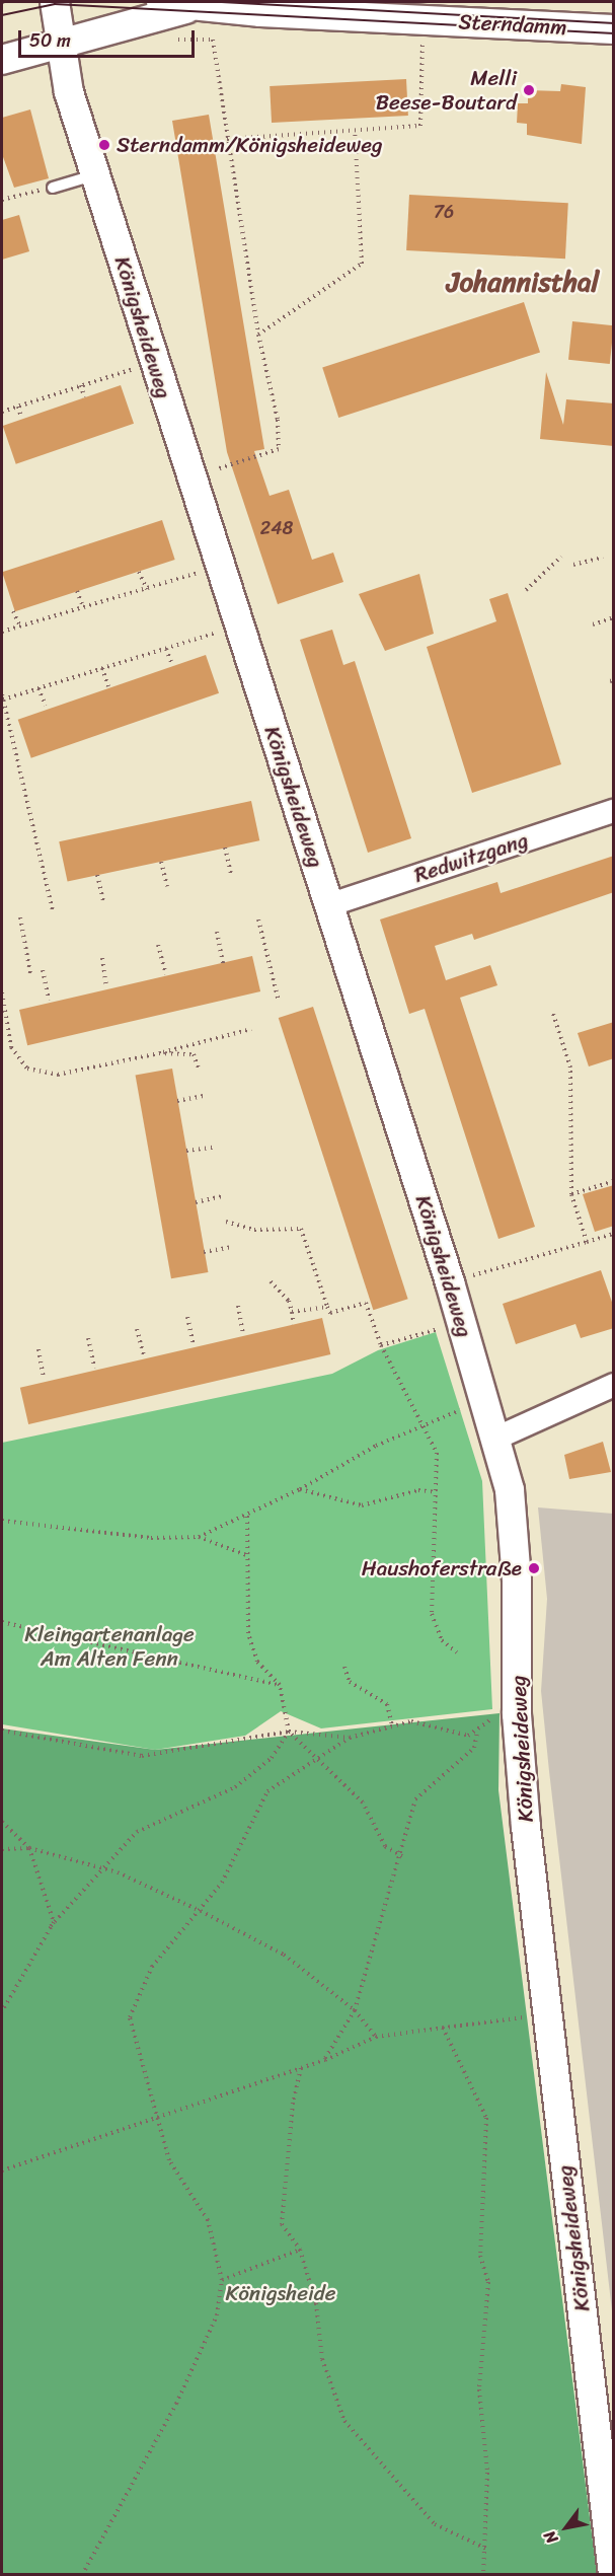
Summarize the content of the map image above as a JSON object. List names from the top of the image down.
{
  "streets": {
    "street": ["Sterndamm", "Königsheideweg", "Redwitzgang"]
  },
  "crossings": [
    ["Sterndamm", "Königsheideweg"],
    ["Königsheideweg", "Redwitzgang"]
  ],
  "districts": ["Johannisthal"],
  "parks": ["Kleingartenanlage Am Alten Fenn", "Königsheide"],
  "places": ["Melli Beese-Boutard", "Sterndamm/Königsheideweg", "Haushoferstraße"],
  "house_numbers": ["76", "248"],
  "scale_bar": "50 m",
  "north": "bottom left"
}
